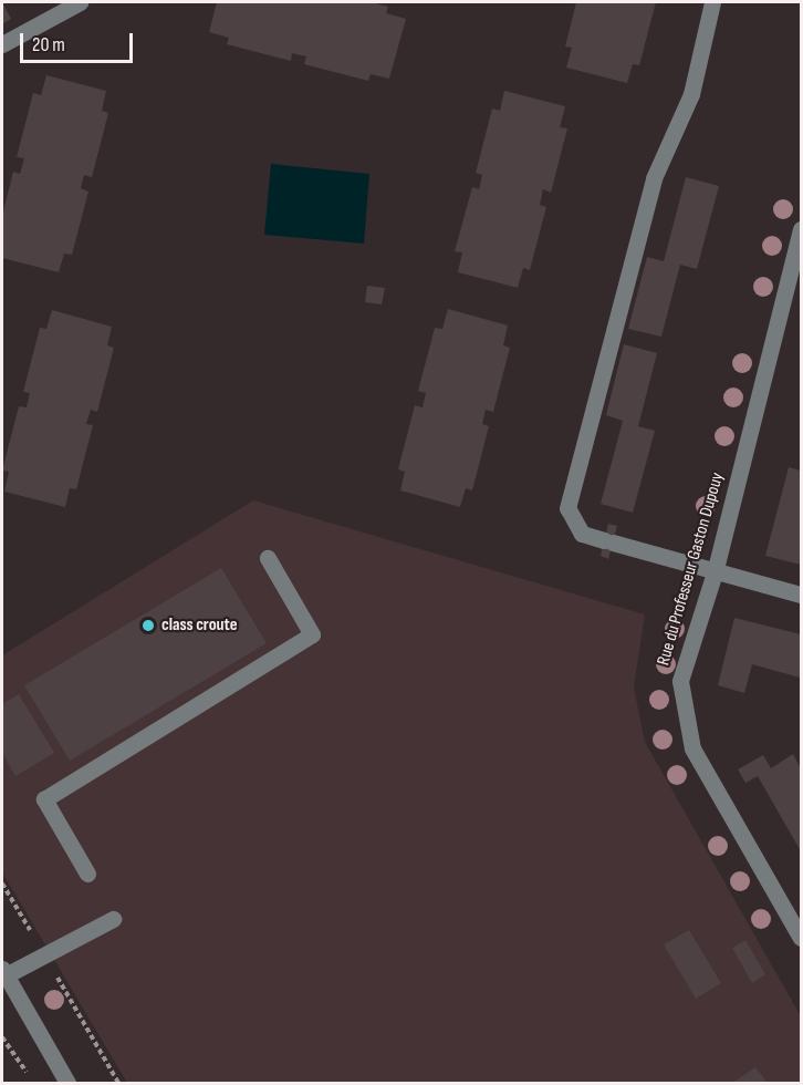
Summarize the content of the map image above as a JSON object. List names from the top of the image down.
{
  "streets": {
    "street": ["Rue du Professeur Gaston Dupouy"]
  },
  "places": ["class croute"],
  "scale_bar": "20 m"
}
